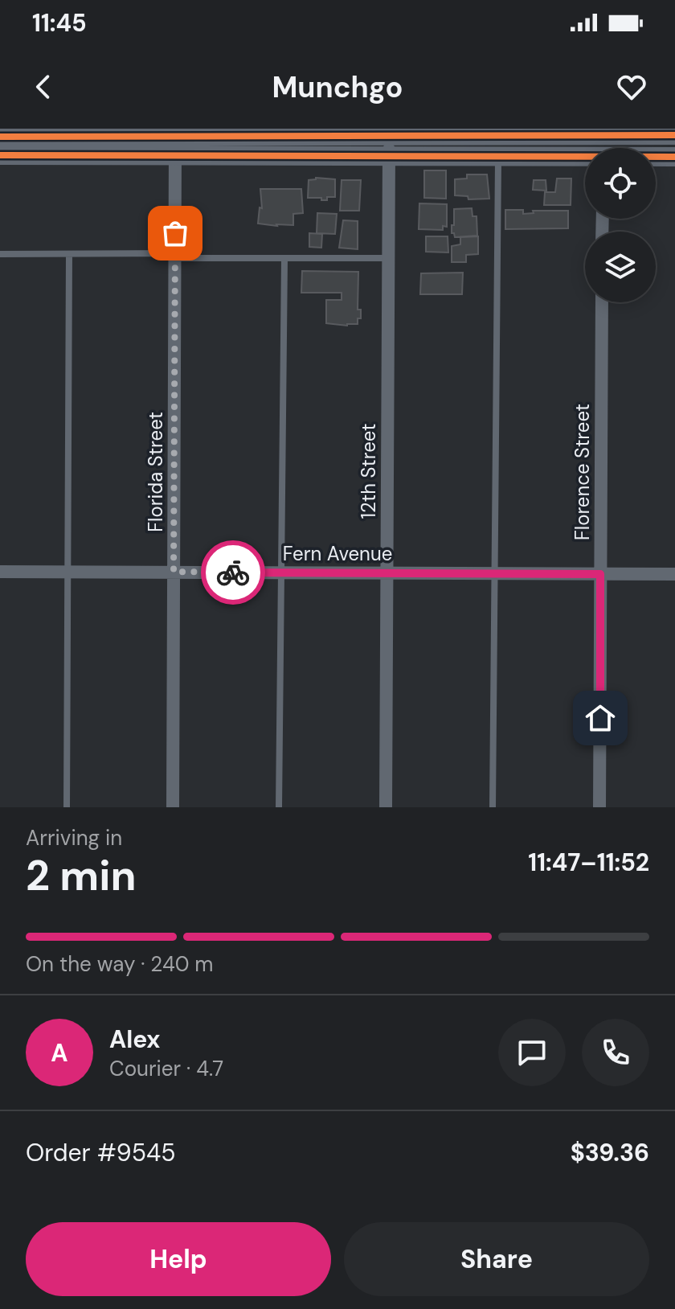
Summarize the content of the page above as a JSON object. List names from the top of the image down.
{
  "streets": {
    "street": [
      "12th Street",
      "Florida Street",
      "Florence Street",
      "Fern Avenue"
    ]
  },
  "crossings": [
    ["12th Street", "Fern Avenue"],
    ["Florida Street", "Fern Avenue"],
    ["Florence Street", "Fern Avenue"]
  ],
  "page": {
    "status": "11:45",
    "header": "Munchgo",
    "heading": ["2 min", "Arriving in", "11:47–11:52"],
    "panel": [
      "Alex",
      "Courier · 4.7",
      "Order #9545",
      "$39.36"
    ],
    "bar": "On the way · 240 m",
    "round": "A",
    "buttons": ["Help", "Share"]
  }
}
